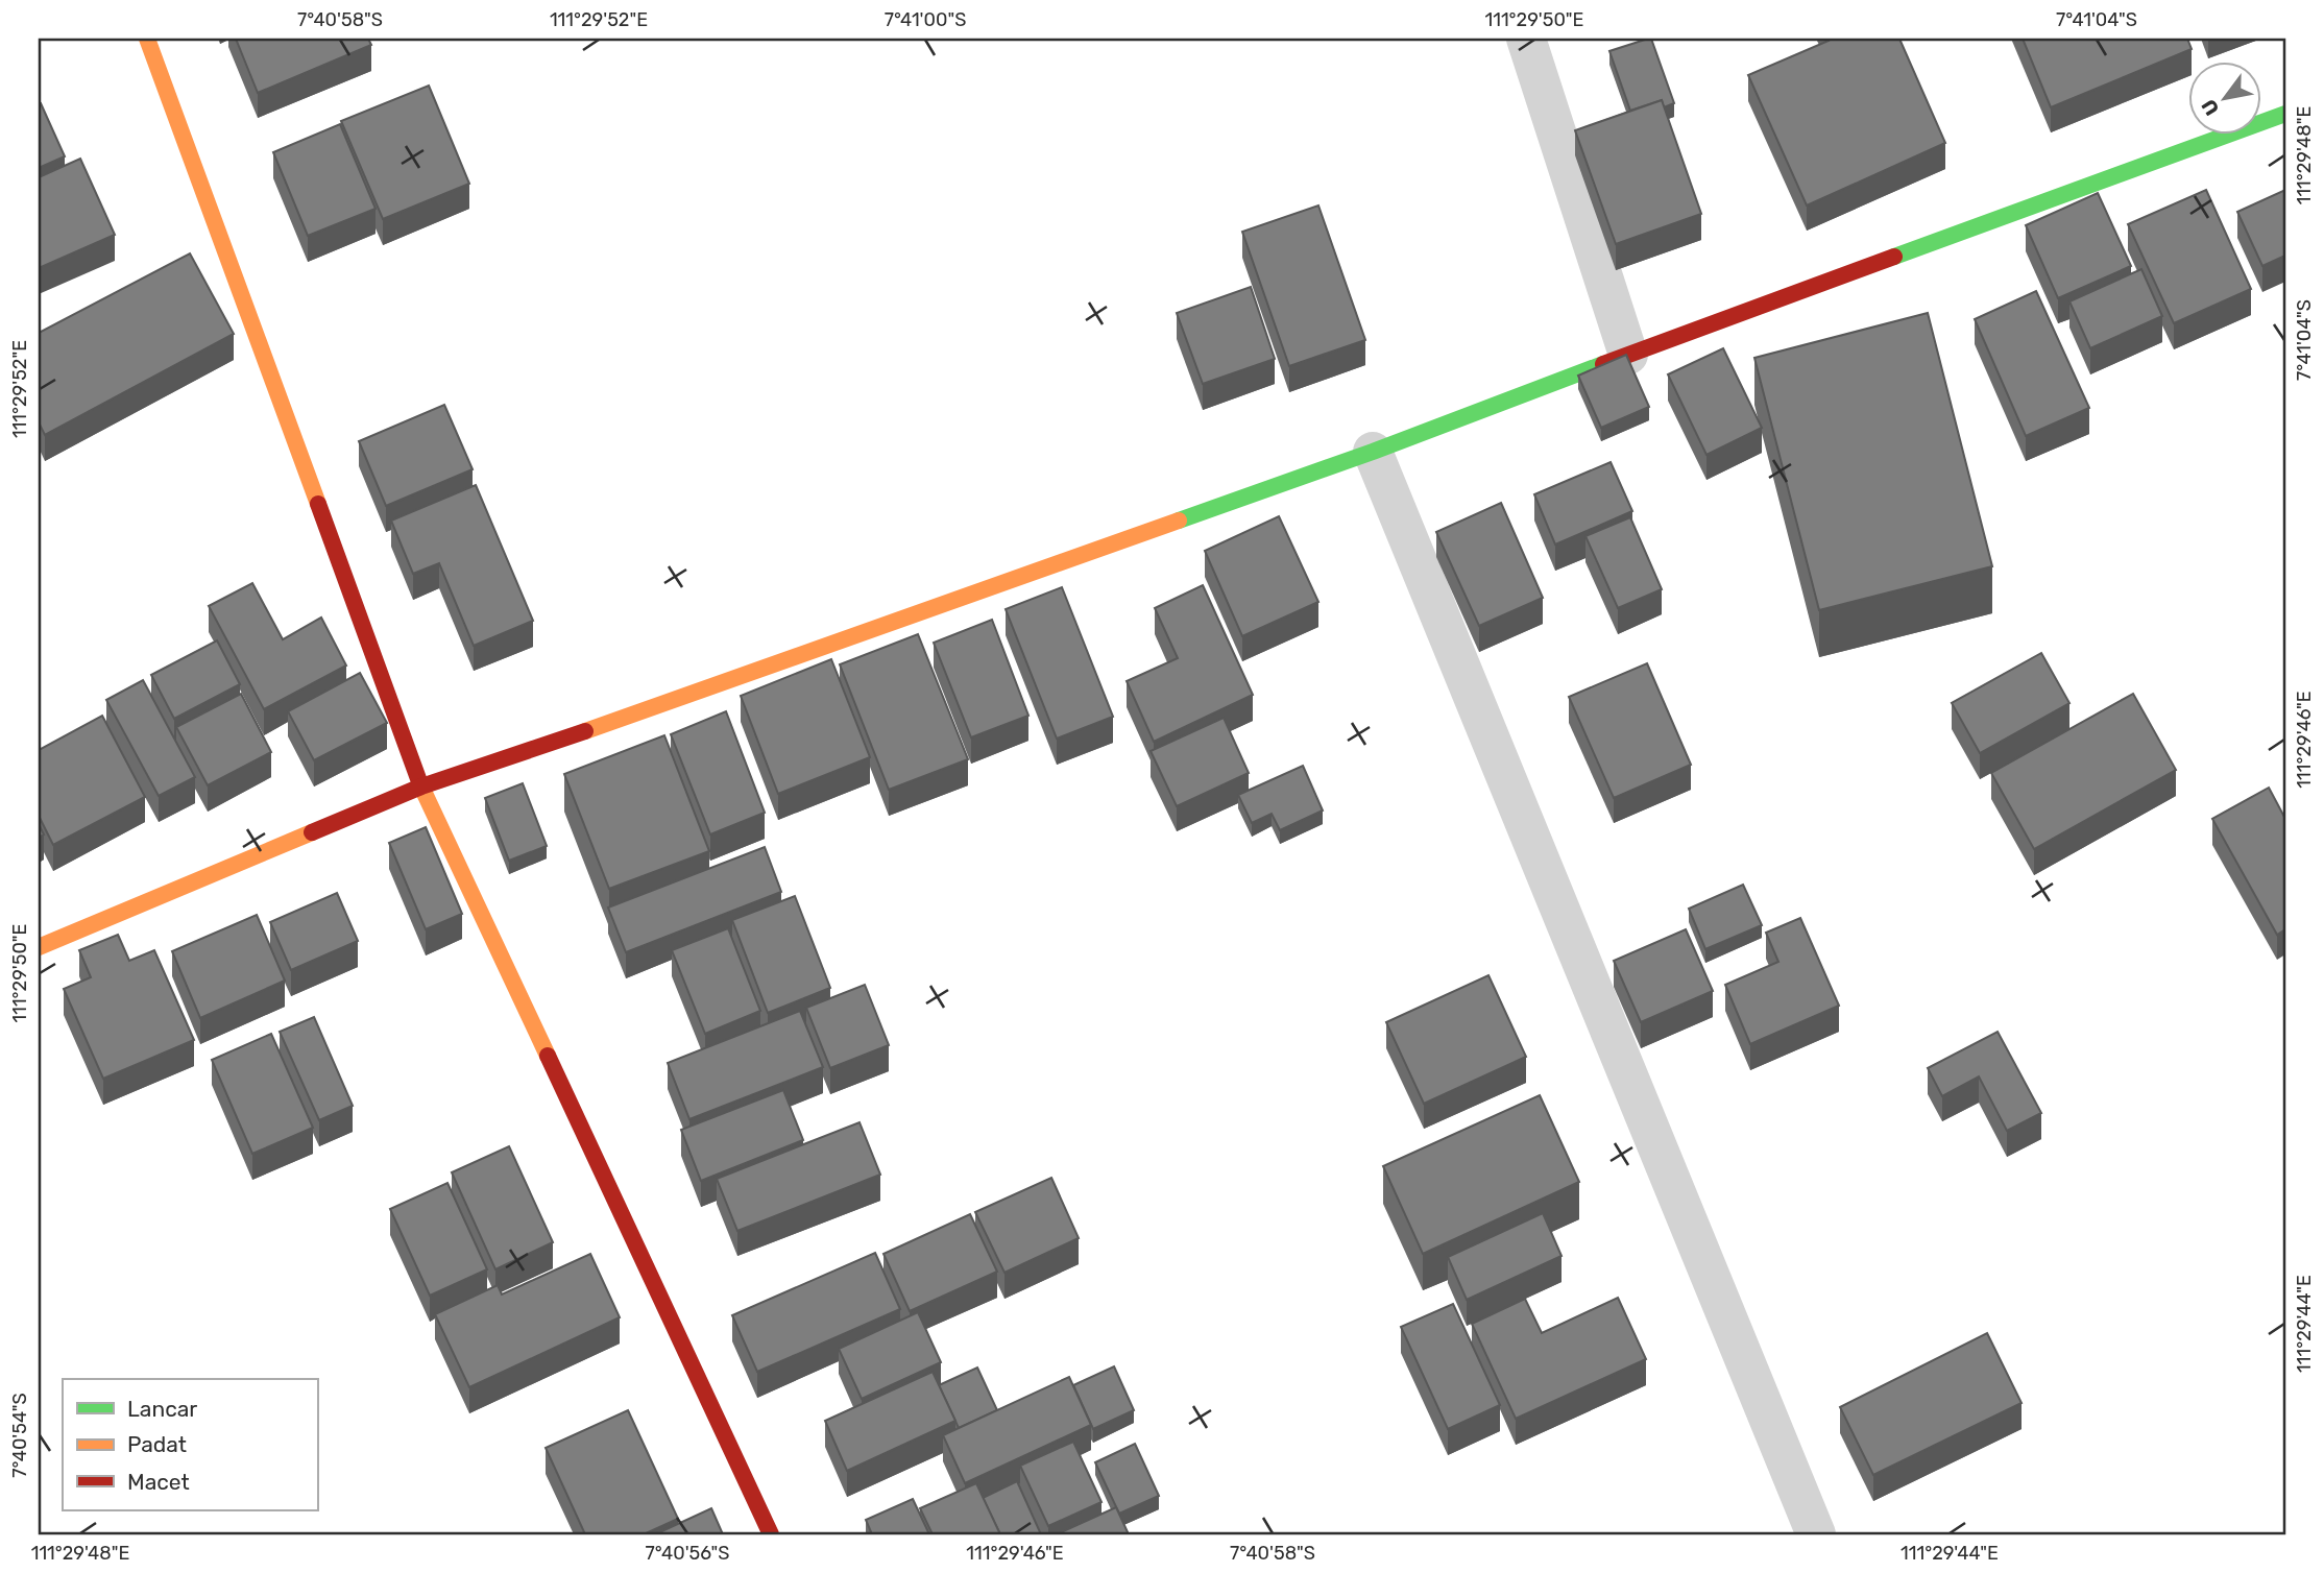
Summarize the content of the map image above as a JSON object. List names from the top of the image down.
{
  "legend": ["Lancar", "Padat", "Macet"],
  "north": "bottom left",
  "coordinates": [
    "7°40'58\"S",
    "111°29'52\"E",
    "7°41'00\"S",
    "111°29'50\"E",
    "7°41'04\"S",
    "111°29'48\"E",
    "111°29'46\"E",
    "111°29'44\"E",
    "7°40'54\"S",
    "7°40'56\"S"
  ]
}
